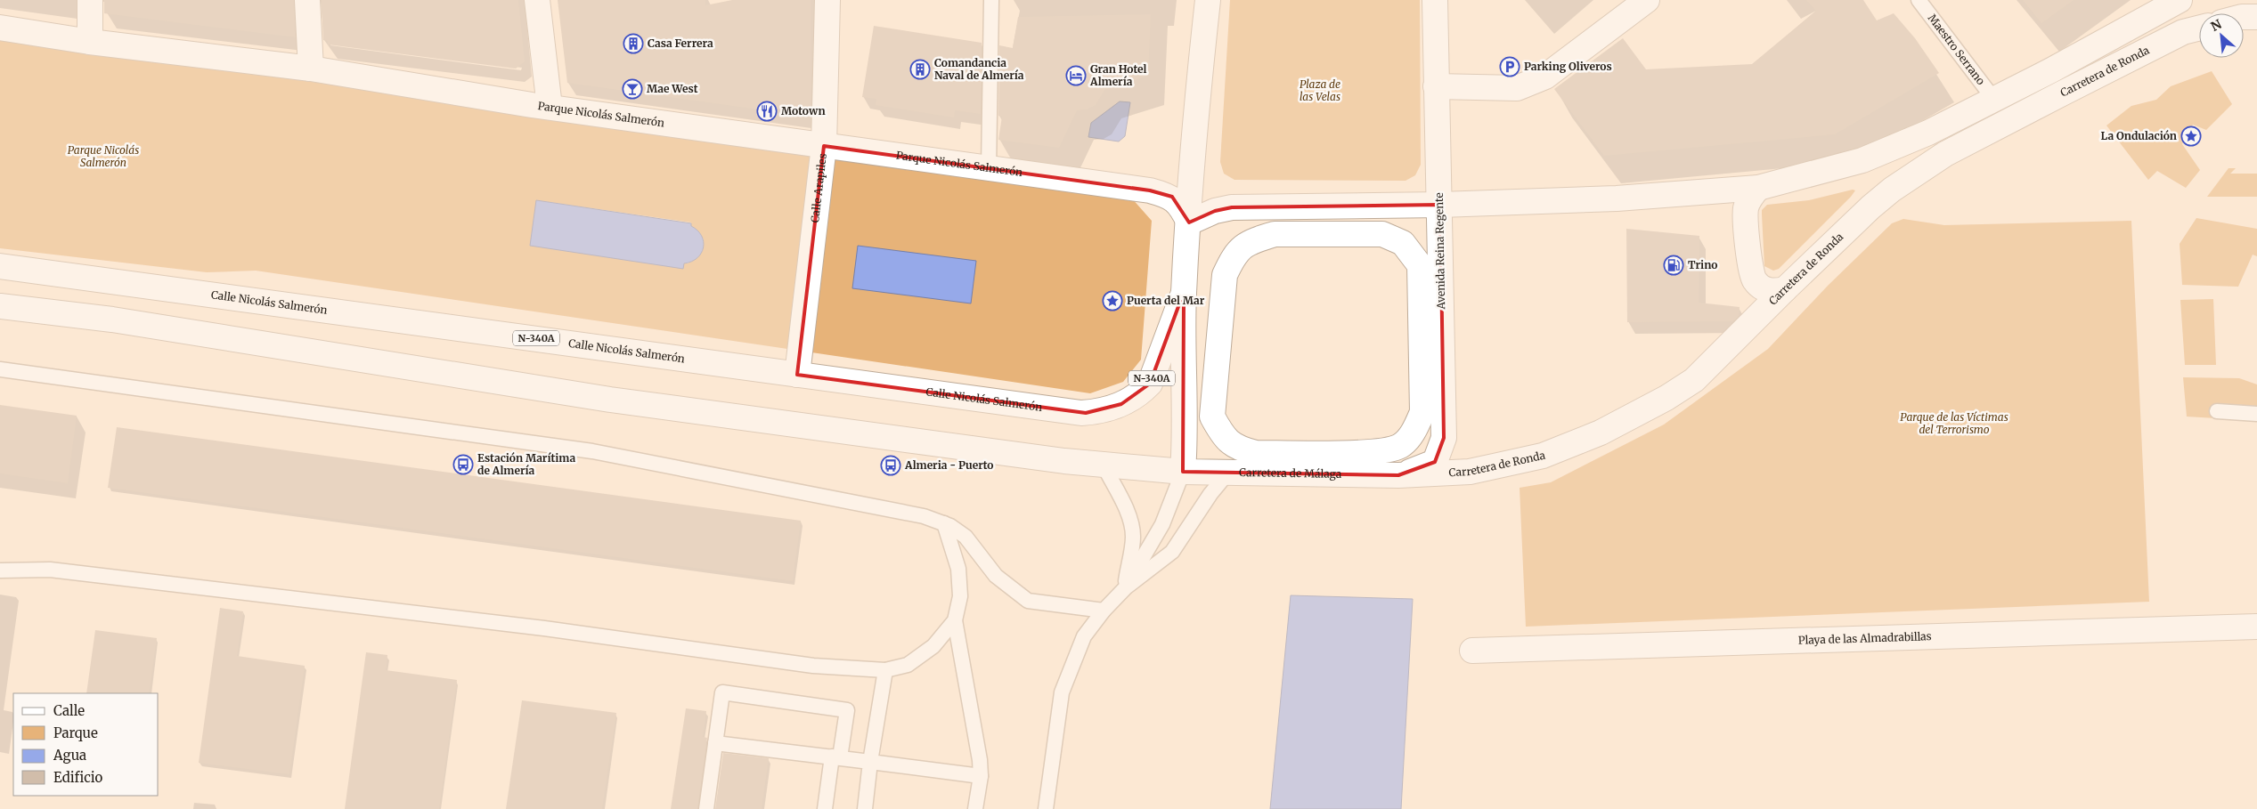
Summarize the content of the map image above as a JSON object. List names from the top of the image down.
{
  "streets": {
    "main road": [
      "Carretera de Ronda",
      "Parque Nicolás Salmerón",
      "Calle Arapiles",
      "Avenida Reina Regente",
      "Calle Nicolás Salmerón",
      "N-340A",
      "Carretera de Málaga",
      "Playa de las Almadrabillas"
    ],
    "lane": ["Maestro Serrano"]
  },
  "crossings": [
    ["Carretera de Ronda", "Avenida Reina Regente"],
    ["Carretera de Ronda", "Carretera de Málaga"],
    ["Parque Nicolás Salmerón", "Calle Arapiles"],
    ["Calle Arapiles", "Calle Nicolás Salmerón"],
    ["Avenida Reina Regente", "Carretera de Málaga"]
  ],
  "parks": ["Plaza de las Velas", "Parque Nicolás Salmerón", "Parque de las Víctimas del Terrorismo"],
  "places": {
    "building": ["Casa Ferrera", "Comandancia Naval de Almería"],
    "parking": ["Parking Oliveros"],
    "hotel": ["Gran Hotel Almería"],
    "bar": ["Mae West"],
    "restaurant": ["Motown"],
    "place": ["La Ondulación", "Puerta del Mar"],
    "fuel station": ["Trino"],
    "bus stop": ["Estación Marítima de Almería", "Almeria - Puerto"]
  },
  "legend": [
    "Calle",
    "Parque",
    "Agua",
    "Edificio"
  ],
  "north": "top left"
}
